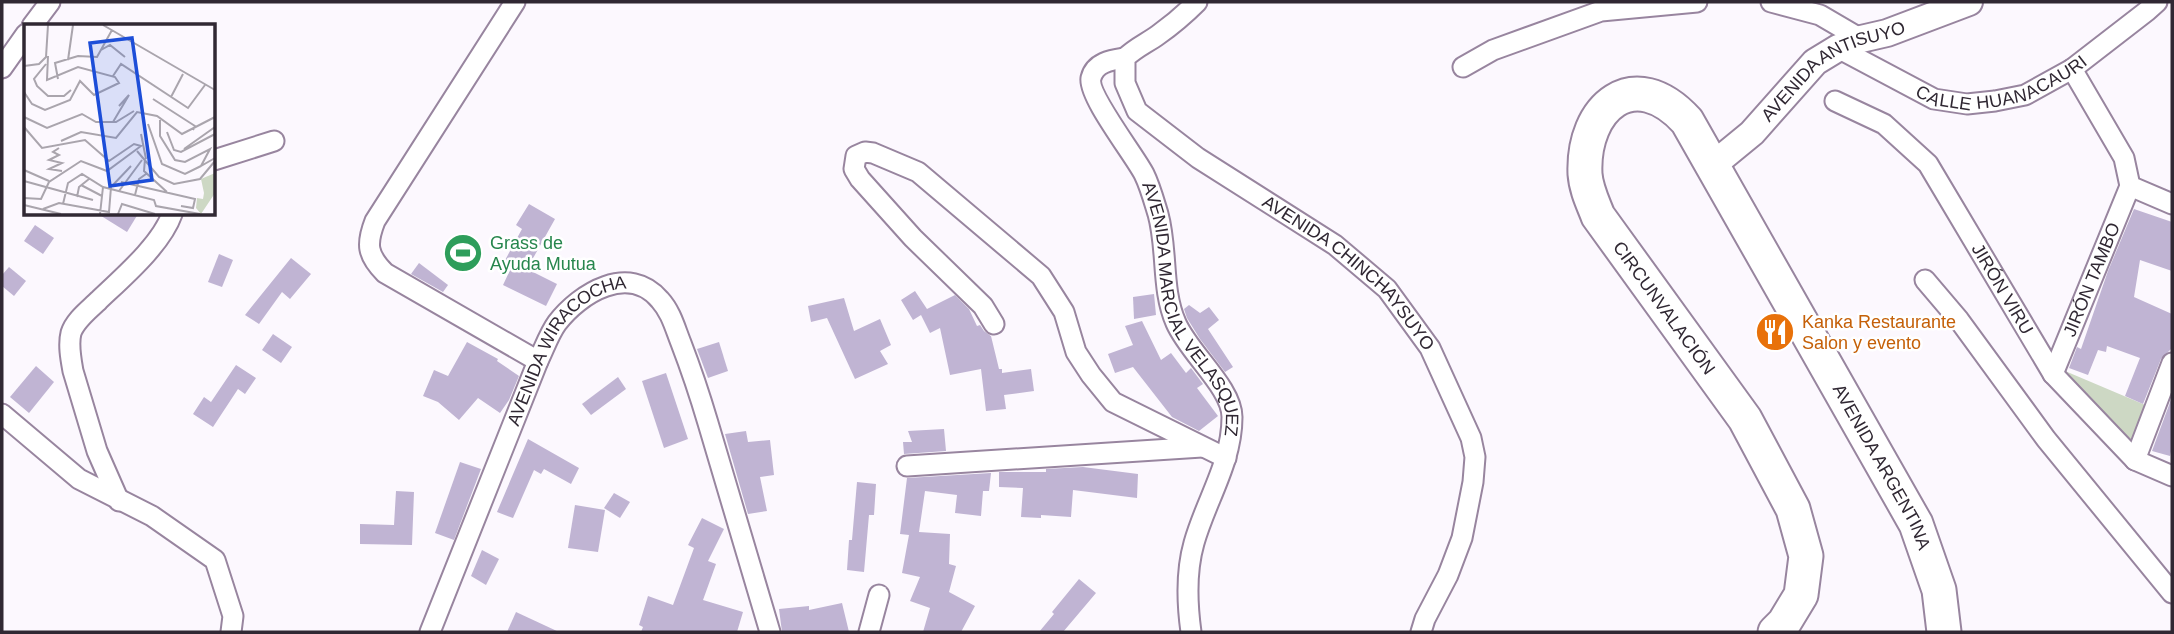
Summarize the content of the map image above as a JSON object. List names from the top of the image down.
{
  "streets": {
    "highway": ["CIRCUNVALACIÓN", "AVENIDA ARGENTINA"],
    "street": [
      "CALLE HUANACAURI",
      "AVENIDA ANTISUYO",
      "AVENIDA CHINCHAYSUYO",
      "JIRÓN TAMBO",
      "JIRÓN VIRU",
      "AVENIDA MARCIAL VELASQUEZ",
      "AVENIDA WIRACOCHA"
    ]
  },
  "crossings": [
    ["CALLE HUANACAURI", "AVENIDA ANTISUYO"],
    ["AVENIDA ANTISUYO", "CIRCUNVALACIÓN"],
    ["AVENIDA ANTISUYO", "AVENIDA ARGENTINA"],
    ["AVENIDA CHINCHAYSUYO", "AVENIDA MARCIAL VELASQUEZ"],
    ["JIRÓN TAMBO", "JIRÓN VIRU"],
    ["CIRCUNVALACIÓN", "AVENIDA ARGENTINA"]
  ],
  "places": {
    "sports": ["Grass de Ayuda Mutua"],
    "restaurant": ["Kanka Restaurante Salon y evento"]
  }
}
